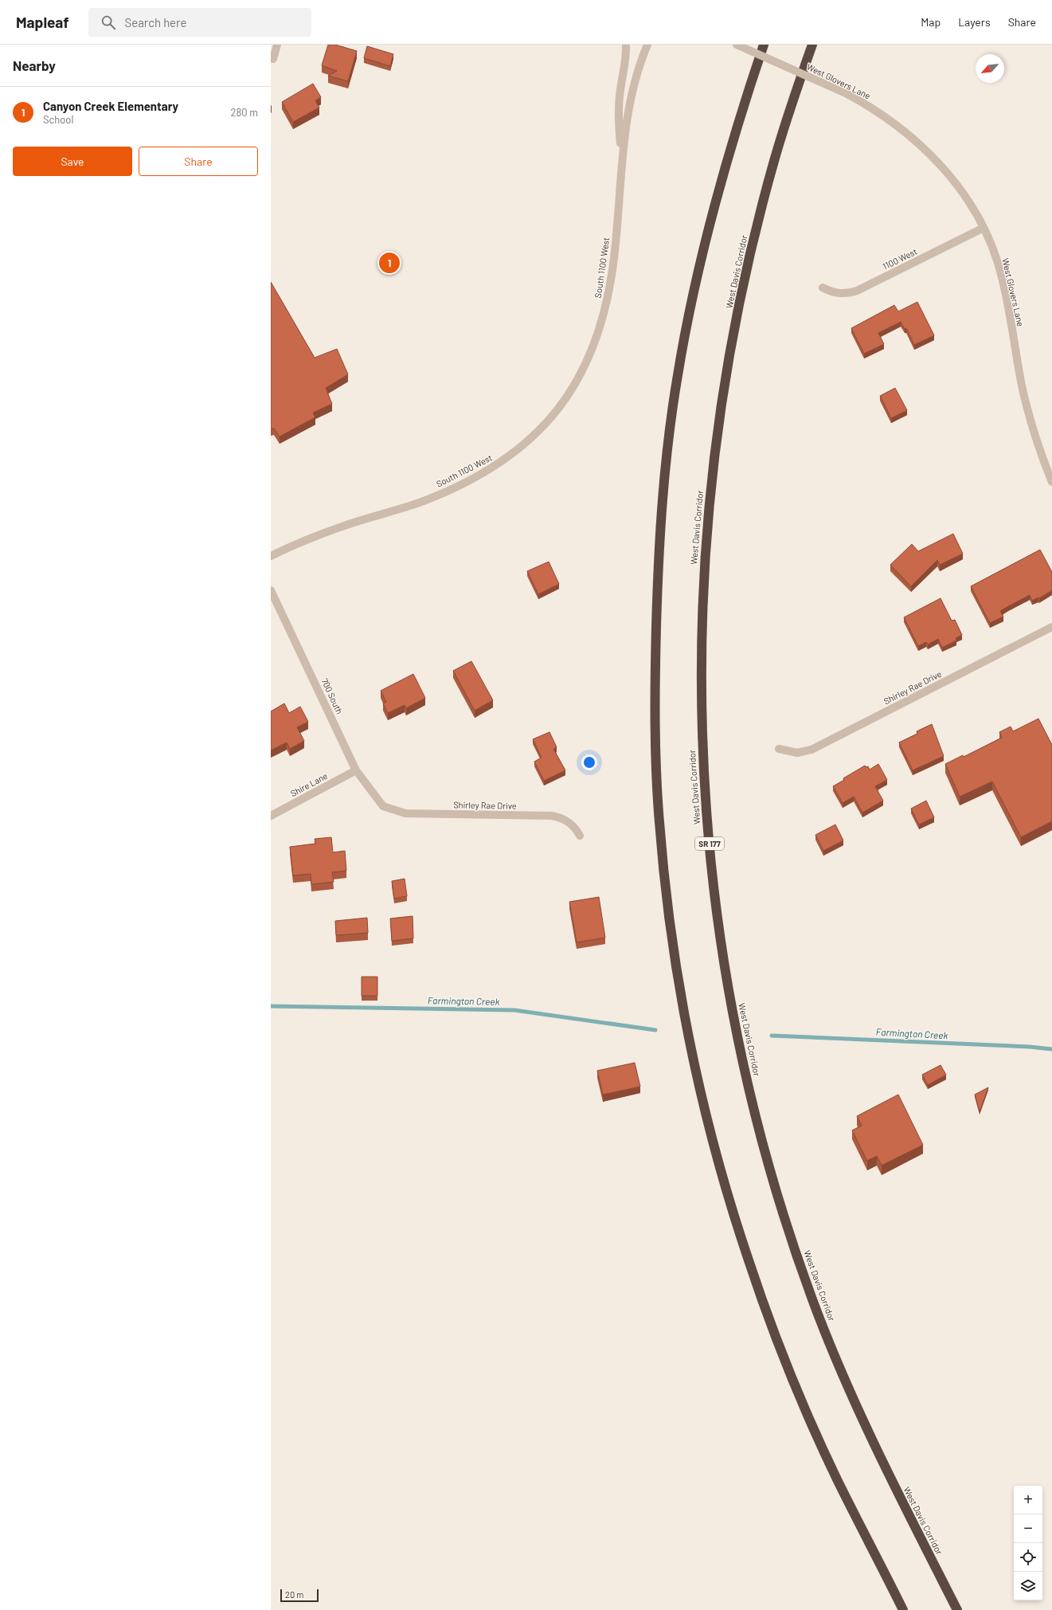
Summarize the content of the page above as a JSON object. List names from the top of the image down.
{
  "streets": {
    "highway": ["West Davis Corridor", "SR 177"],
    "street": [
      "West Glovers Lane",
      "1100 West",
      "South 1100 West",
      "Shirley Rae Drive",
      "700 South",
      "Shire Lane"
    ]
  },
  "crossings": [
    ["West Glovers Lane", "1100 West"],
    ["Shirley Rae Drive", "700 South"],
    ["700 South", "Shire Lane"]
  ],
  "water": ["Farmington Creek"],
  "scale_bar": "20 m",
  "north": "bottom left",
  "page": {
    "header": "Mapleaf",
    "search": "Search here",
    "nav": ["Map", "Layers", "Share"],
    "heading": "Nearby",
    "list": [
      {
        "mark": "1",
        "name": "Canyon Creek Elementary",
        "note": "School",
        "value": "280 m"
      }
    ],
    "buttons": ["Save", "Share"],
    "pins": "1",
    "map_buttons": ["+", "−"],
    "scale": "20 m"
  }
}
